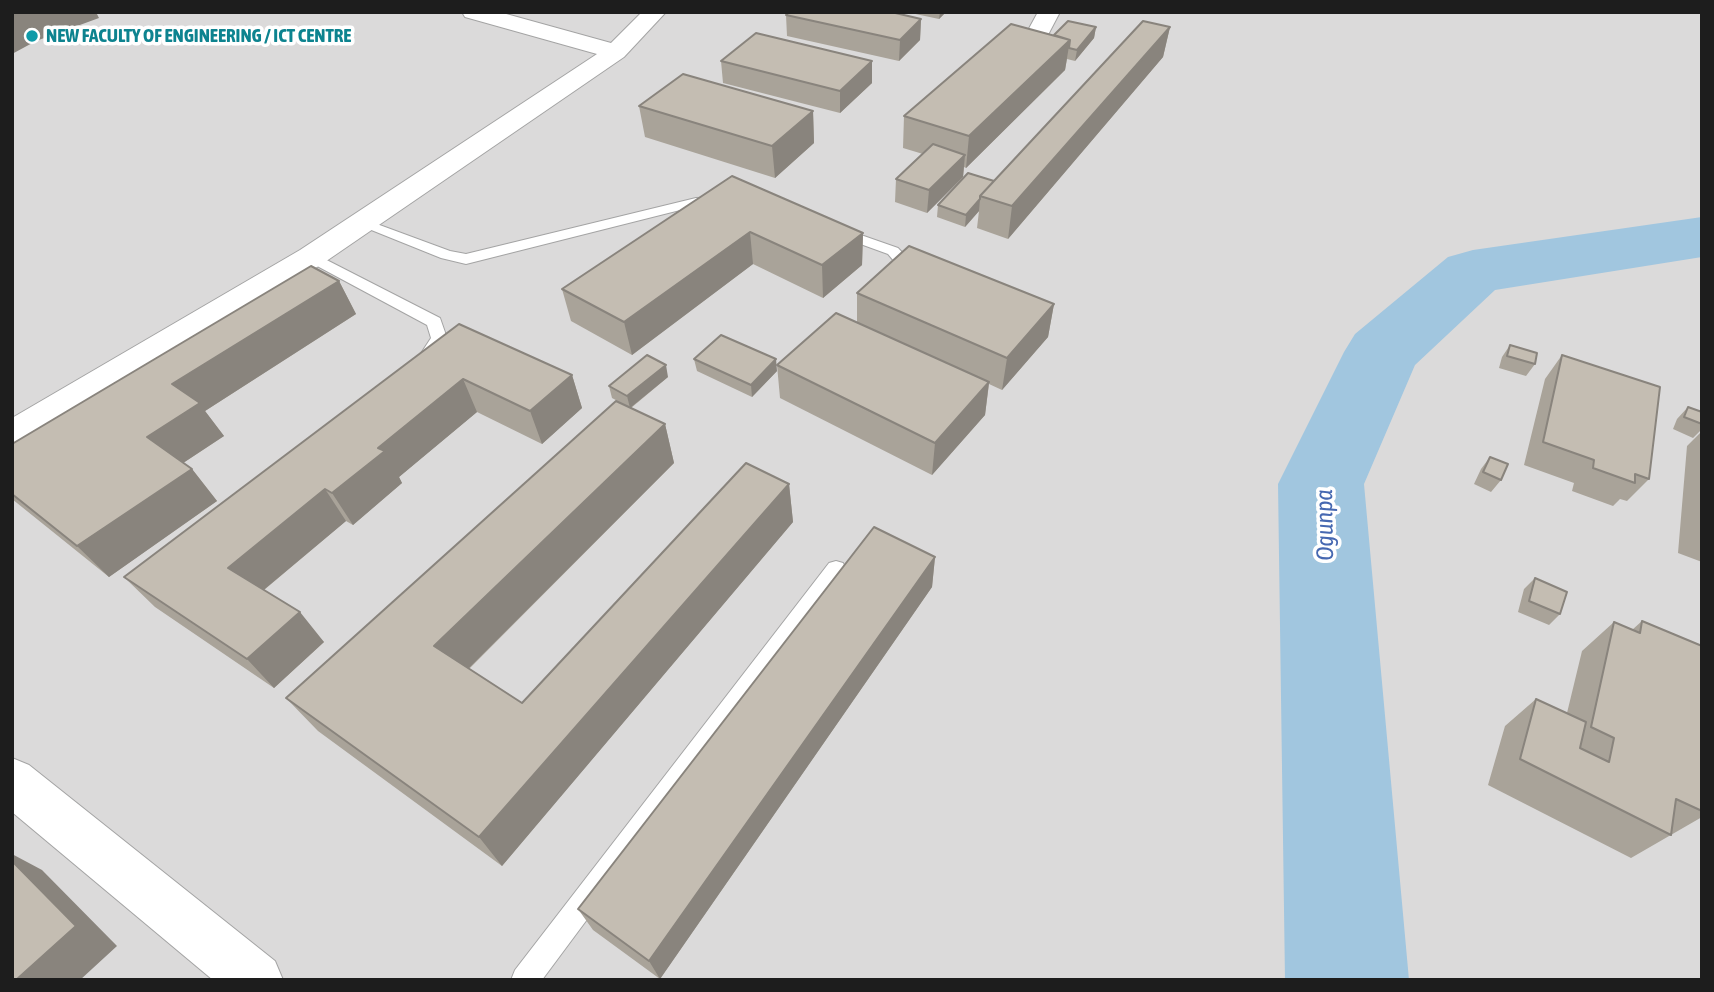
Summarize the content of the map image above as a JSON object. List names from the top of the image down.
{
  "water": ["Ogunpa"],
  "places": ["NEW FACULTY OF ENGINEERING / ICT CENTRE"]
}
